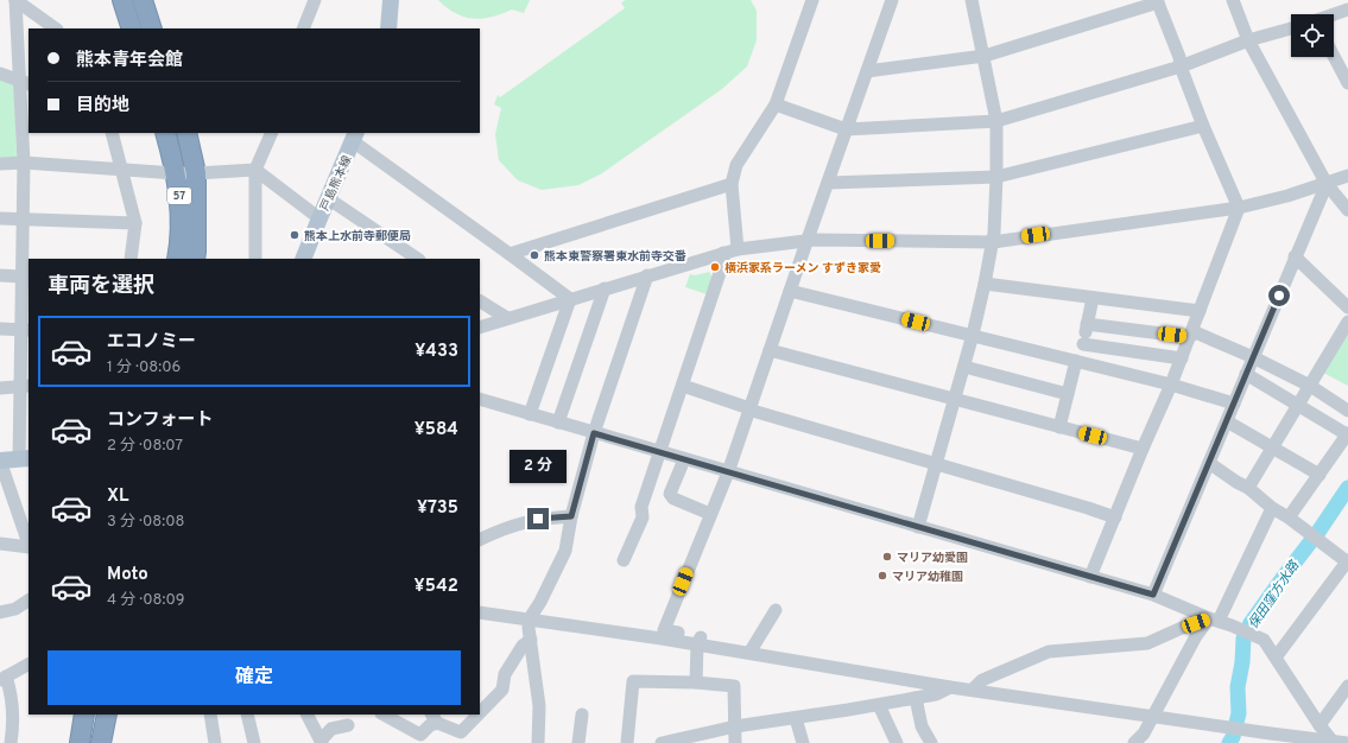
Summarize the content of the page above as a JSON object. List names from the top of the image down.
{
  "streets": {
    "highway": ["57"],
    "main road": ["戸島熊本線"]
  },
  "water": ["保田窪方水路"],
  "places": [
    "熊本上水前寺郵便局",
    "熊本東警察署東水前寺交番",
    "横浜家系ラーメン すずき家愛",
    "マリア幼愛園",
    "マリア幼稚園"
  ],
  "page": {
    "banner": ["熊本青年会館", "目的地"],
    "heading": "車両を選択",
    "list": [
      {
        "name": "エコノミー",
        "note": "1 分 · 08:06",
        "value": "¥433"
      },
      {
        "name": "コンフォート",
        "note": "2 分 · 08:07",
        "value": "¥584"
      },
      {
        "name": "XL",
        "note": "3 分 · 08:08",
        "value": "¥735"
      },
      {
        "name": "Moto",
        "note": "4 分 · 08:09",
        "value": "¥542"
      }
    ],
    "bubble": "2 分",
    "buttons": "確定"
  }
}
